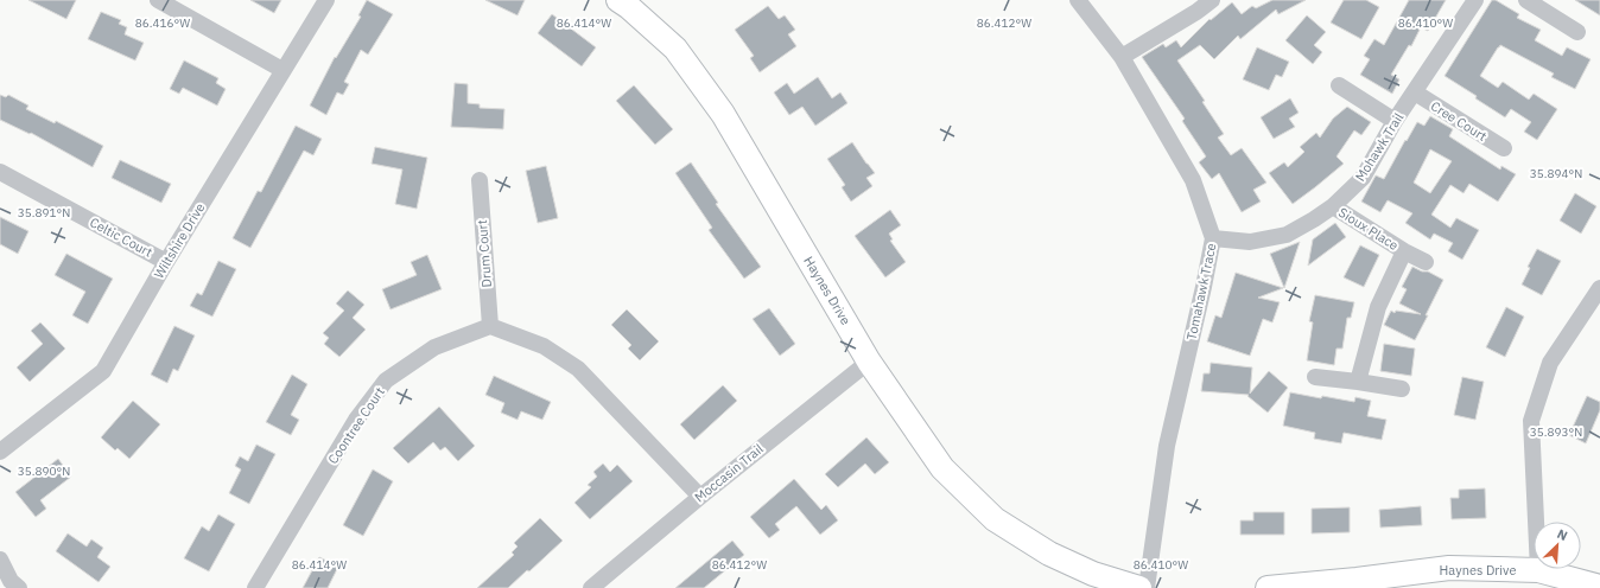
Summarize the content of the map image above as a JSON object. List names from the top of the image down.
{
  "streets": {
    "street": [
      "Cree Court",
      "Mohawk Trail",
      "Sioux Place",
      "Celtic Court",
      "Wiltshire Drive",
      "Drum Court",
      "Haynes Drive",
      "Tomahawk Trace",
      "Coontree Court",
      "Moccasin Trail"
    ]
  },
  "crossings": [
    ["Cree Court", "Mohawk Trail"],
    ["Mohawk Trail", "Sioux Place"],
    ["Mohawk Trail", "Tomahawk Trace"],
    ["Celtic Court", "Wiltshire Drive"],
    ["Drum Court", "Coontree Court"],
    ["Haynes Drive", "Moccasin Trail"]
  ],
  "north": "top right",
  "coordinates": [
    "86.416°W",
    "86.414°W",
    "86.412°W",
    "86.410°W",
    "35.894°N",
    "35.891°N",
    "35.893°N",
    "35.890°N"
  ]
}
